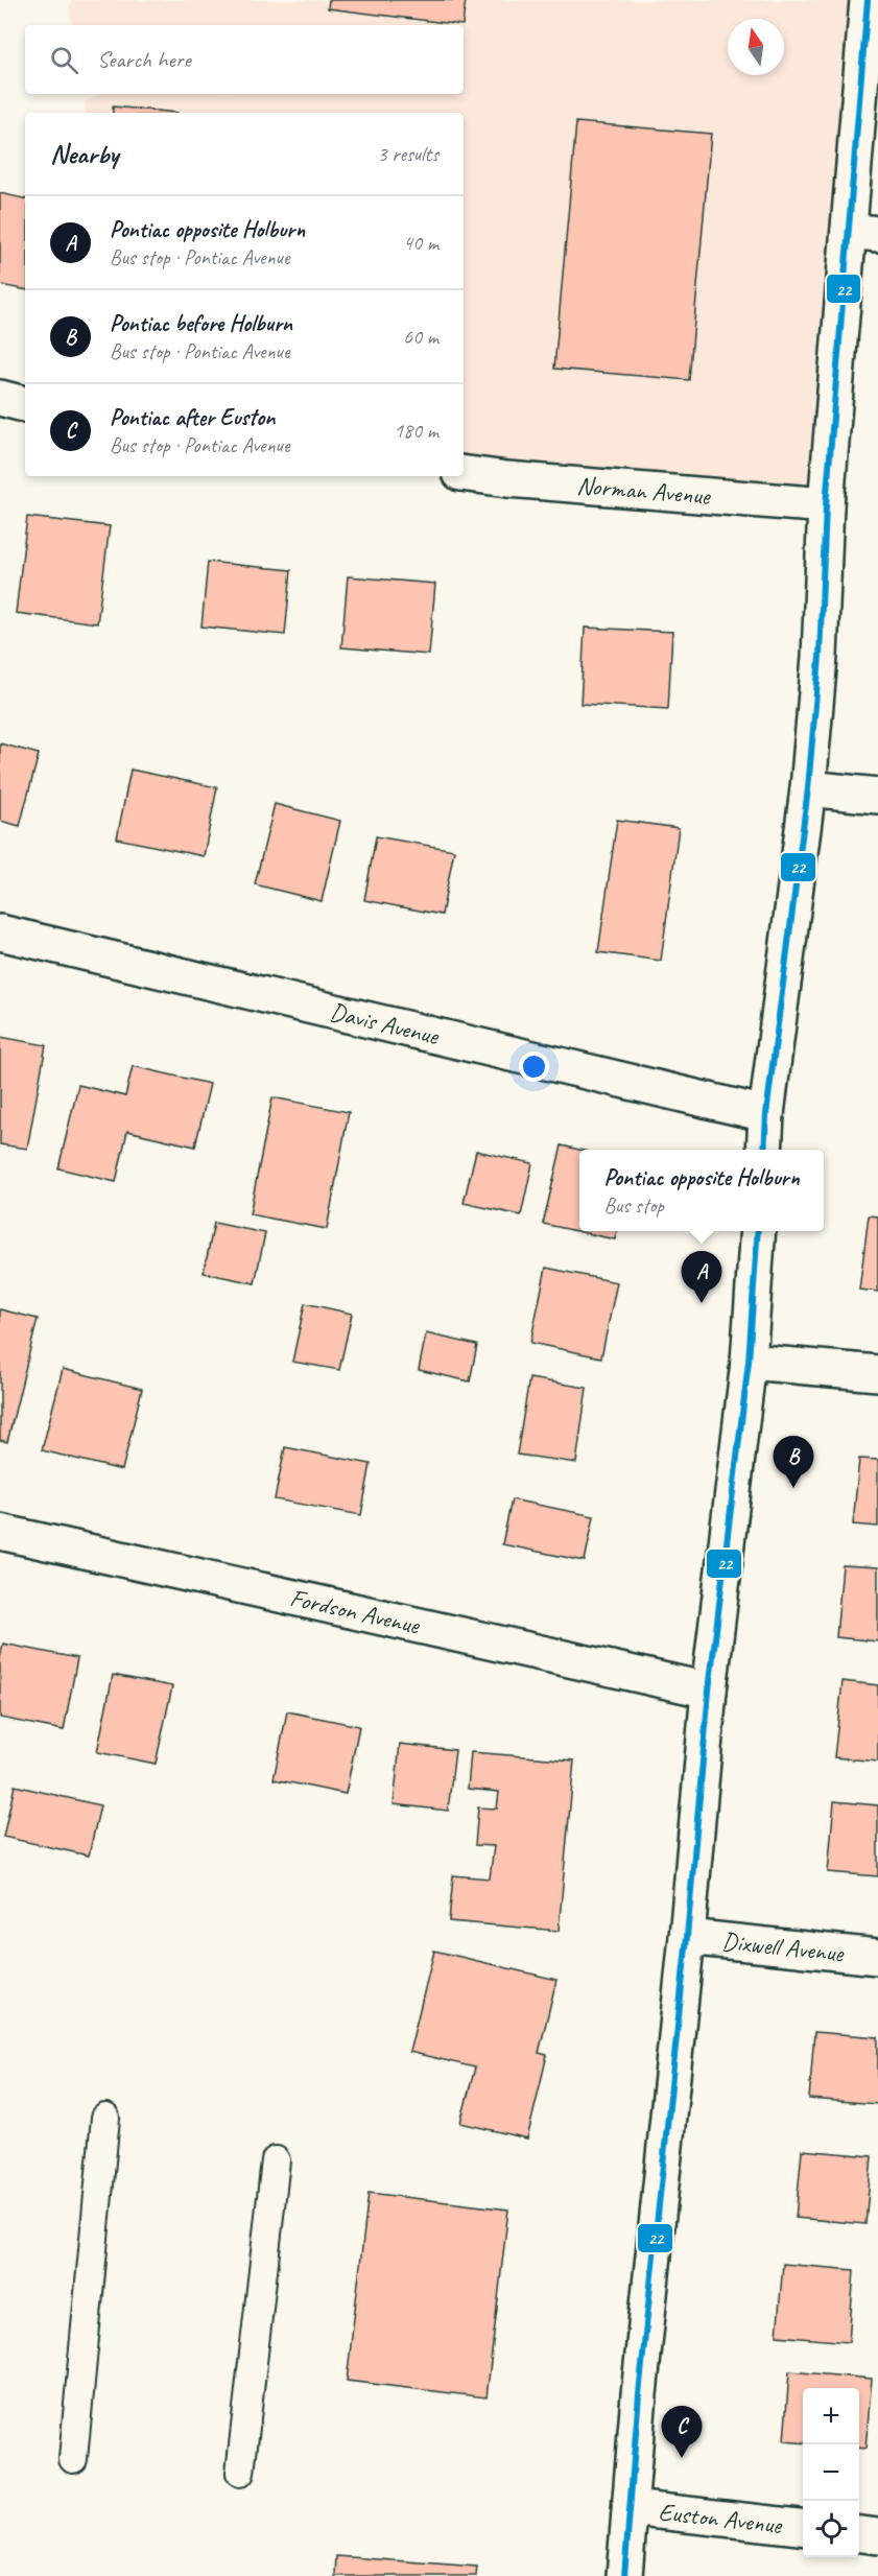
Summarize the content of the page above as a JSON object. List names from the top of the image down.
{
  "streets": {
    "main road": [
      "Norman Avenue",
      "Davis Avenue",
      "Fordson Avenue",
      "Dixwell Avenue",
      "Euston Avenue"
    ]
  },
  "lines": ["transit line 22"],
  "north": "top",
  "page": {
    "search": "Search here",
    "heading": ["Nearby", "3 results"],
    "list": [
      {
        "mark": "A",
        "name": "Pontiac opposite Holburn",
        "note": "Bus stop · Pontiac Avenue",
        "value": "40 m"
      },
      {
        "mark": "B",
        "name": "Pontiac before Holburn",
        "note": "Bus stop · Pontiac Avenue",
        "value": "60 m"
      },
      {
        "mark": "C",
        "name": "Pontiac after Euston",
        "note": "Bus stop · Pontiac Avenue",
        "value": "180 m"
      }
    ],
    "popup": ["Pontiac opposite Holburn", "Bus stop"],
    "pins": ["A", "B", "C"],
    "map_buttons": ["+", "−"]
  }
}
